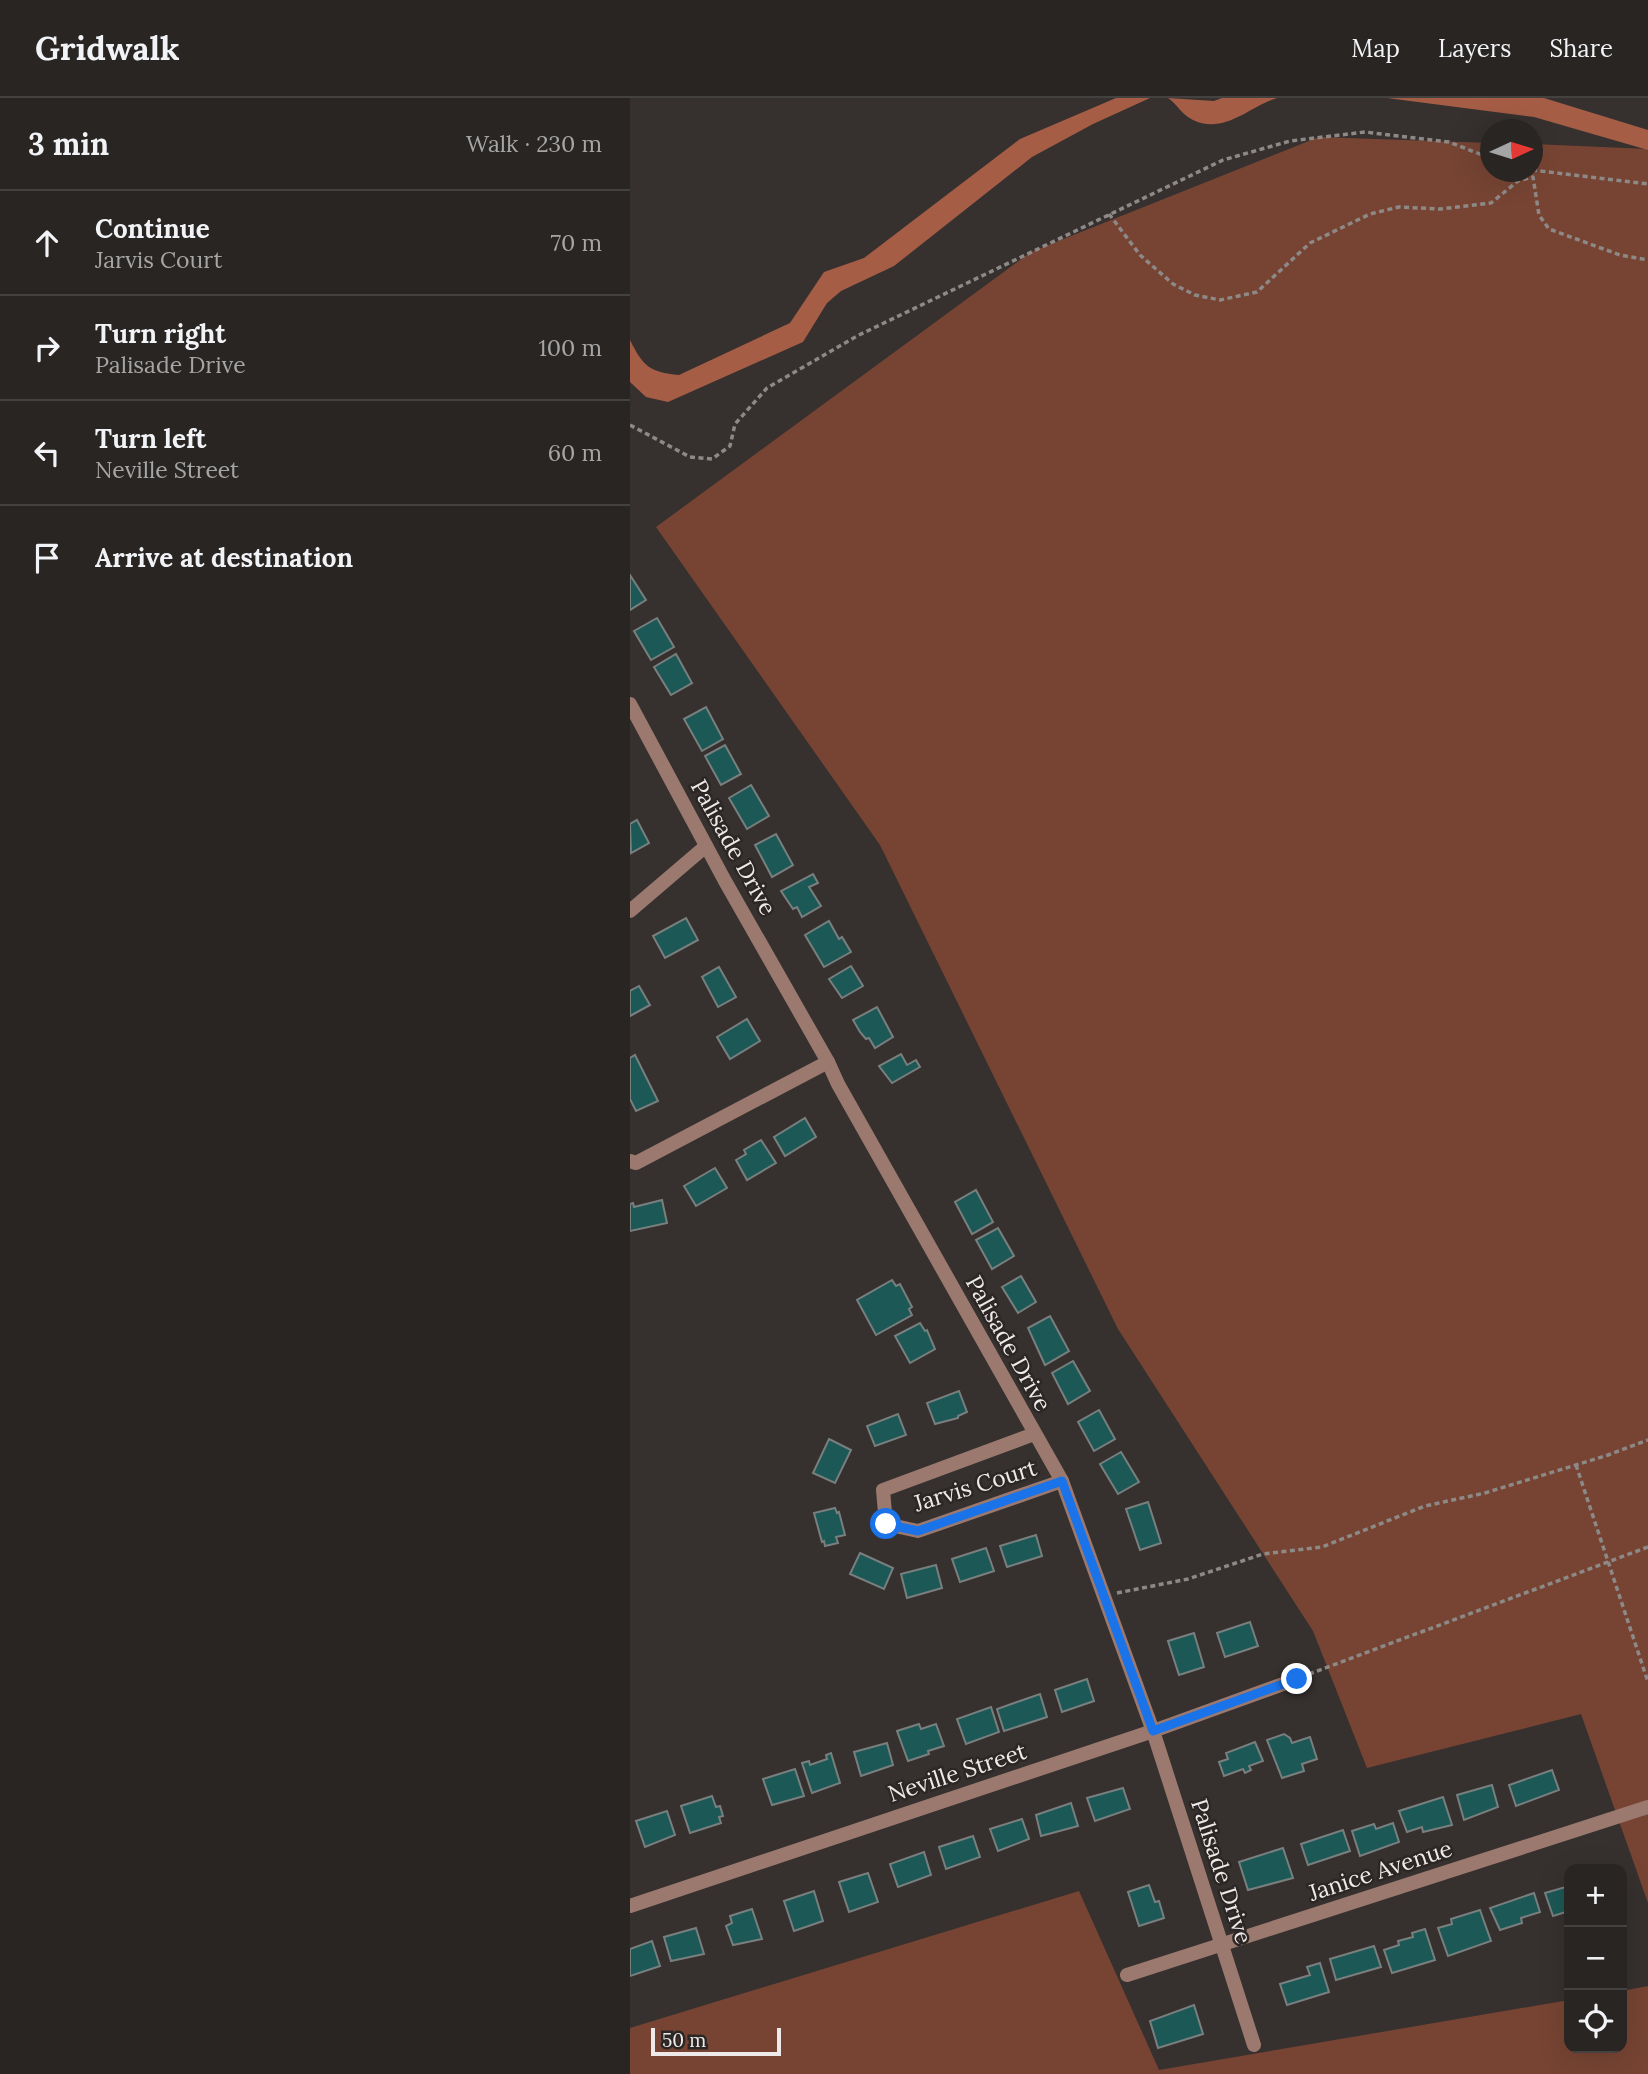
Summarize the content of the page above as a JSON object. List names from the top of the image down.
{
  "streets": {
    "street": [
      "Palisade Drive",
      "Jarvis Court",
      "Neville Street",
      "Janice Avenue"
    ]
  },
  "crossings": [
    ["Palisade Drive", "Jarvis Court"],
    ["Palisade Drive", "Neville Street"],
    ["Palisade Drive", "Janice Avenue"]
  ],
  "scale_bar": "50 m",
  "north": "right",
  "page": {
    "header": "Gridwalk",
    "nav": ["Map", "Layers", "Share"],
    "heading": ["3 min", "Walk · 230 m"],
    "list": [
      ["Continue", "Jarvis Court", "70 m"],
      ["Turn right", "Palisade Drive", "100 m"],
      ["Turn left", "Neville Street", "60 m"],
      "Arrive at destination"
    ],
    "map_buttons": ["+", "−"],
    "scale": "50 m"
  }
}
